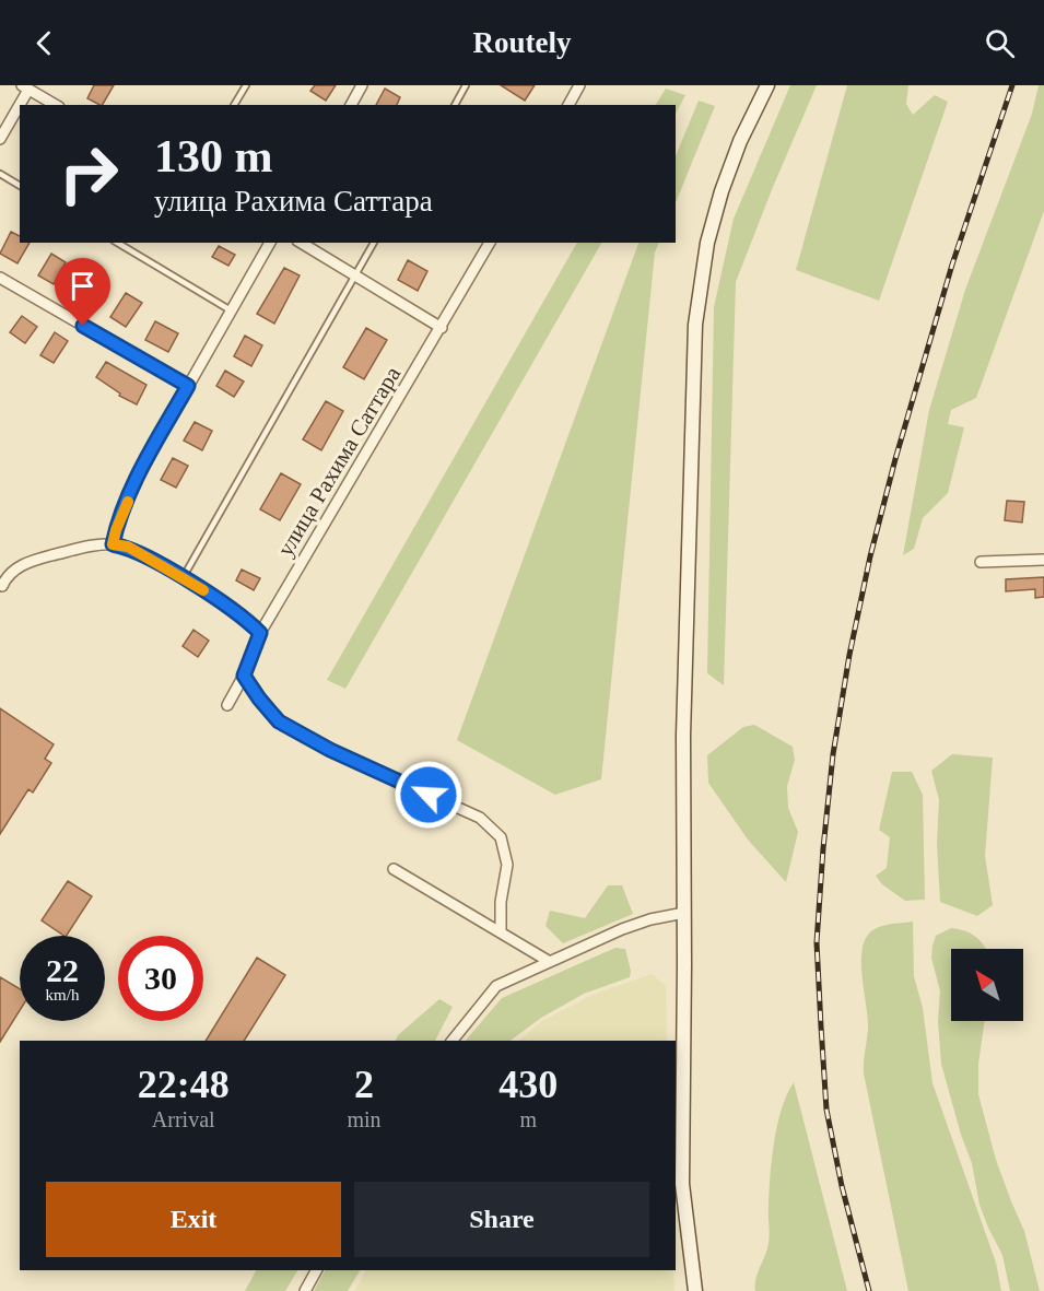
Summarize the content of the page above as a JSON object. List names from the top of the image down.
{
  "streets": {
    "street": ["улица Рахима Саттара"]
  },
  "north": "top left",
  "page": {
    "header": "Routely",
    "turn": ["130 m", "улица Рахима Саттара"],
    "speed": "22 km/h",
    "limit": "30",
    "eta": [
      "22:48",
      "Arrival",
      "2",
      "min",
      "430",
      "m"
    ],
    "buttons": ["Exit", "Share"]
  }
}
